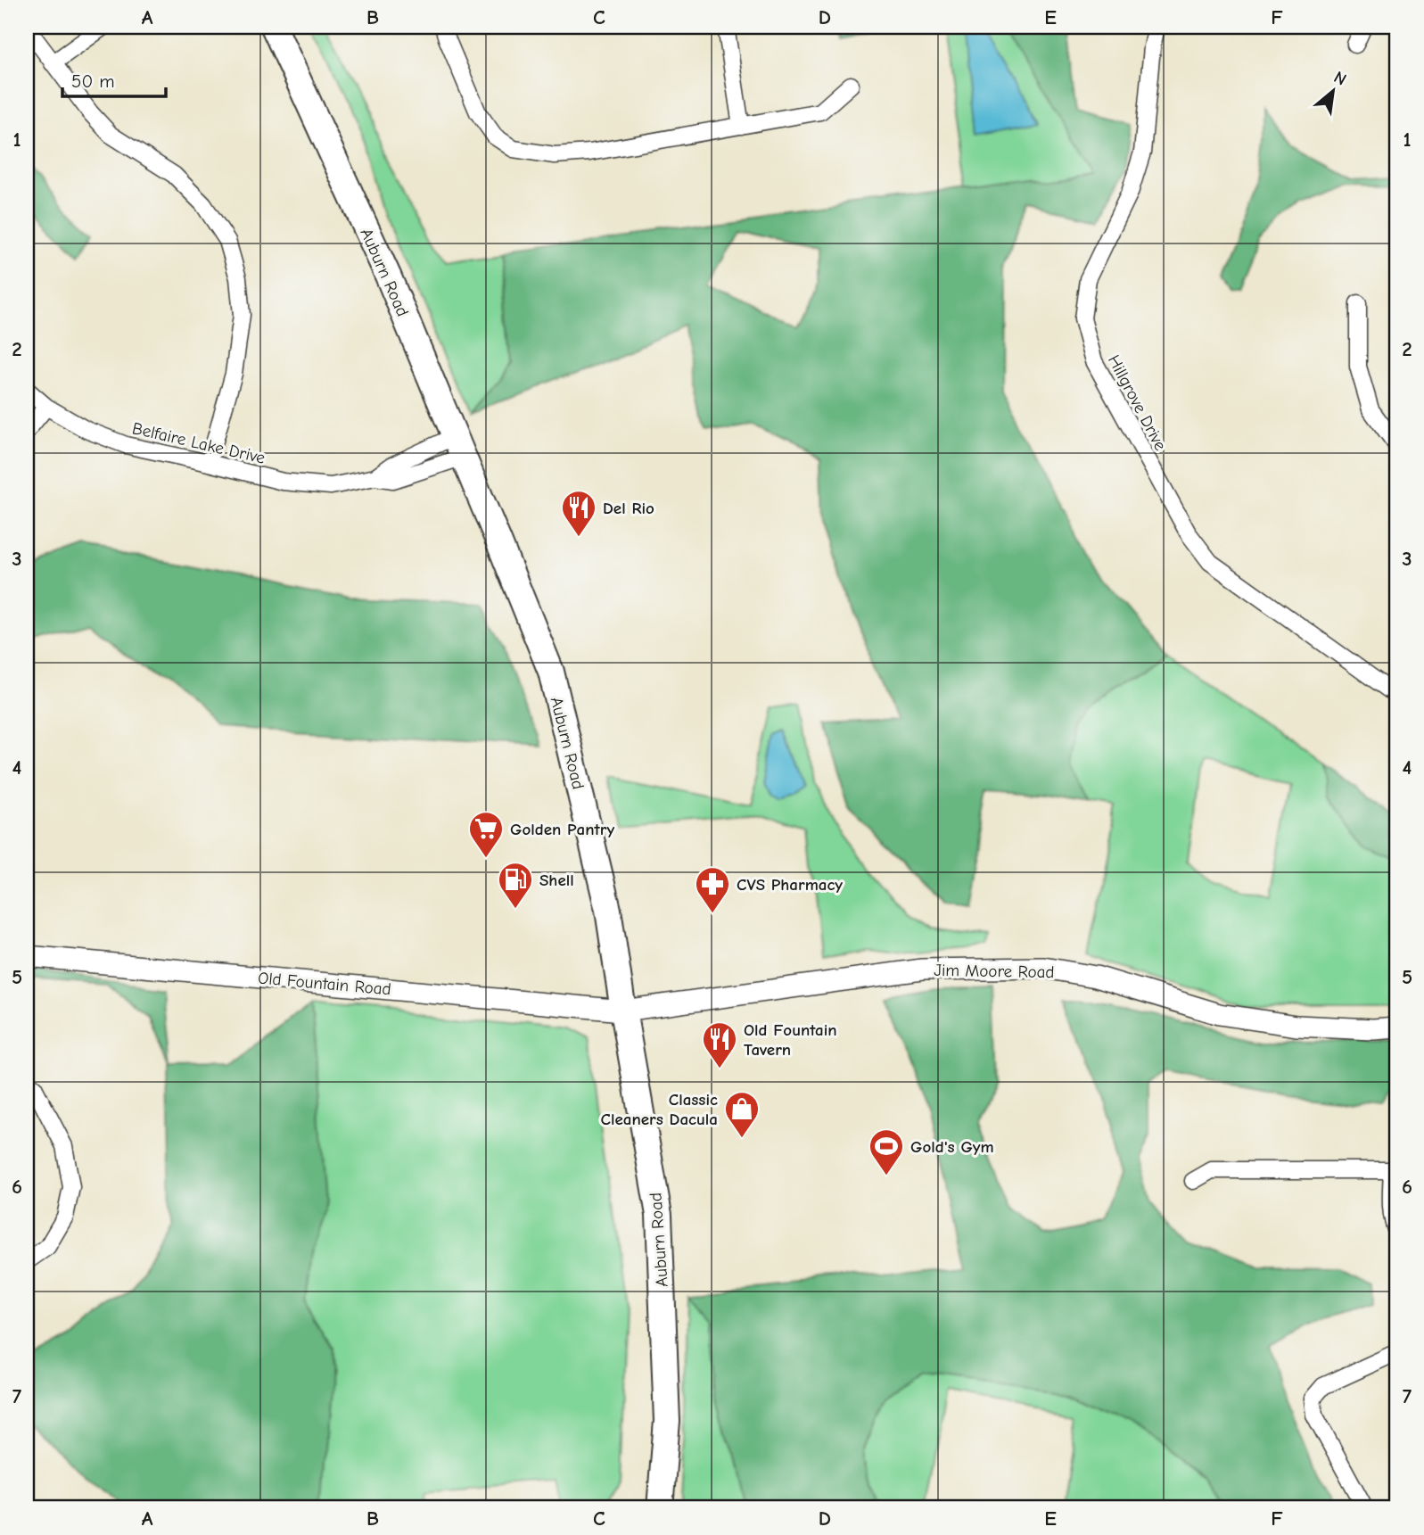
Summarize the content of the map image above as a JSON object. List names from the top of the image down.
{
  "streets": {
    "main road": ["Auburn Road"],
    "street": [
      "Hillgrove Drive",
      "Belfaire Lake Drive",
      "Jim Moore Road",
      "Old Fountain Road"
    ]
  },
  "crossings": [
    ["Auburn Road", "Belfaire Lake Drive"],
    ["Auburn Road", "Jim Moore Road"],
    ["Auburn Road", "Old Fountain Road"],
    ["Jim Moore Road", "Old Fountain Road"]
  ],
  "places": {
    "restaurant": ["Del Rio", "Old Fountain Tavern"],
    "supermarket": ["Golden Pantry"],
    "fuel station": ["Shell"],
    "pharmacy": ["CVS Pharmacy"],
    "shop": ["Classic Cleaners Dacula"],
    "sports": ["Gold's Gym"]
  },
  "scale_bar": "50 m",
  "north": "top right",
  "grid": {
    "columns": [
      "A",
      "B",
      "C",
      "D",
      "E",
      "F"
    ],
    "rows": [
      "1",
      "2",
      "3",
      "4",
      "5",
      "6",
      "7"
    ]
  }
}
